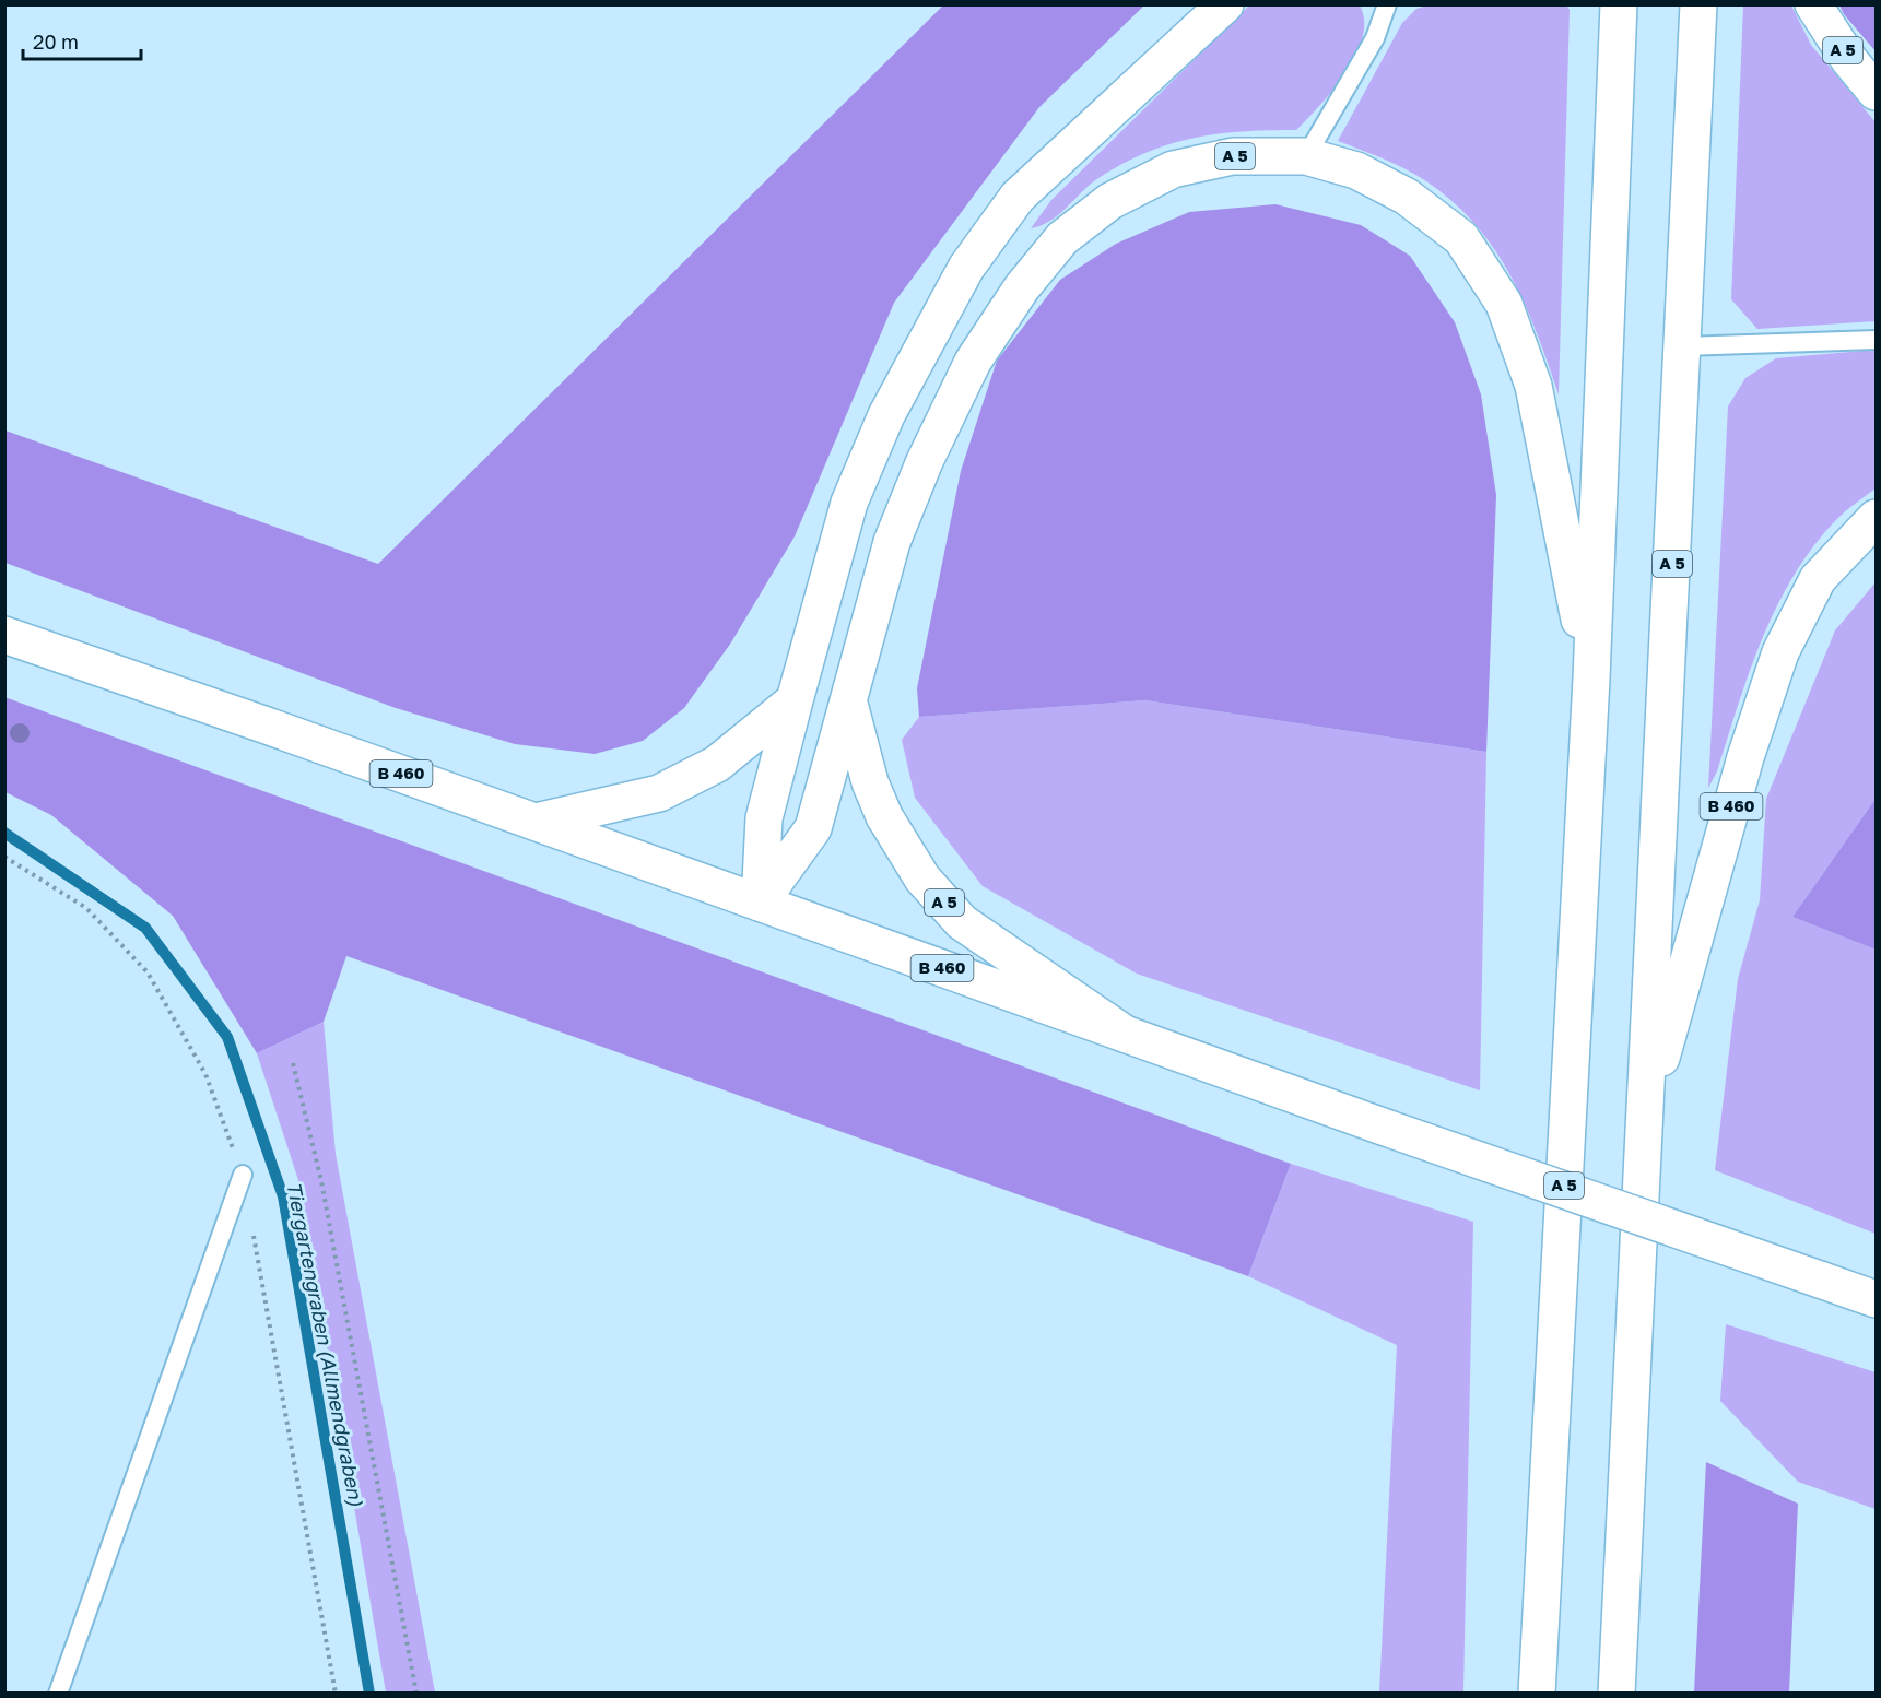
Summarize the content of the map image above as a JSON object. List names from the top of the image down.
{
  "streets": {
    "main road": ["A 5", "B 460"]
  },
  "crossings": [
    ["A 5", "B 460"]
  ],
  "water": ["Tiergartengraben (Allmendgraben)"],
  "scale_bar": "20 m"
}
